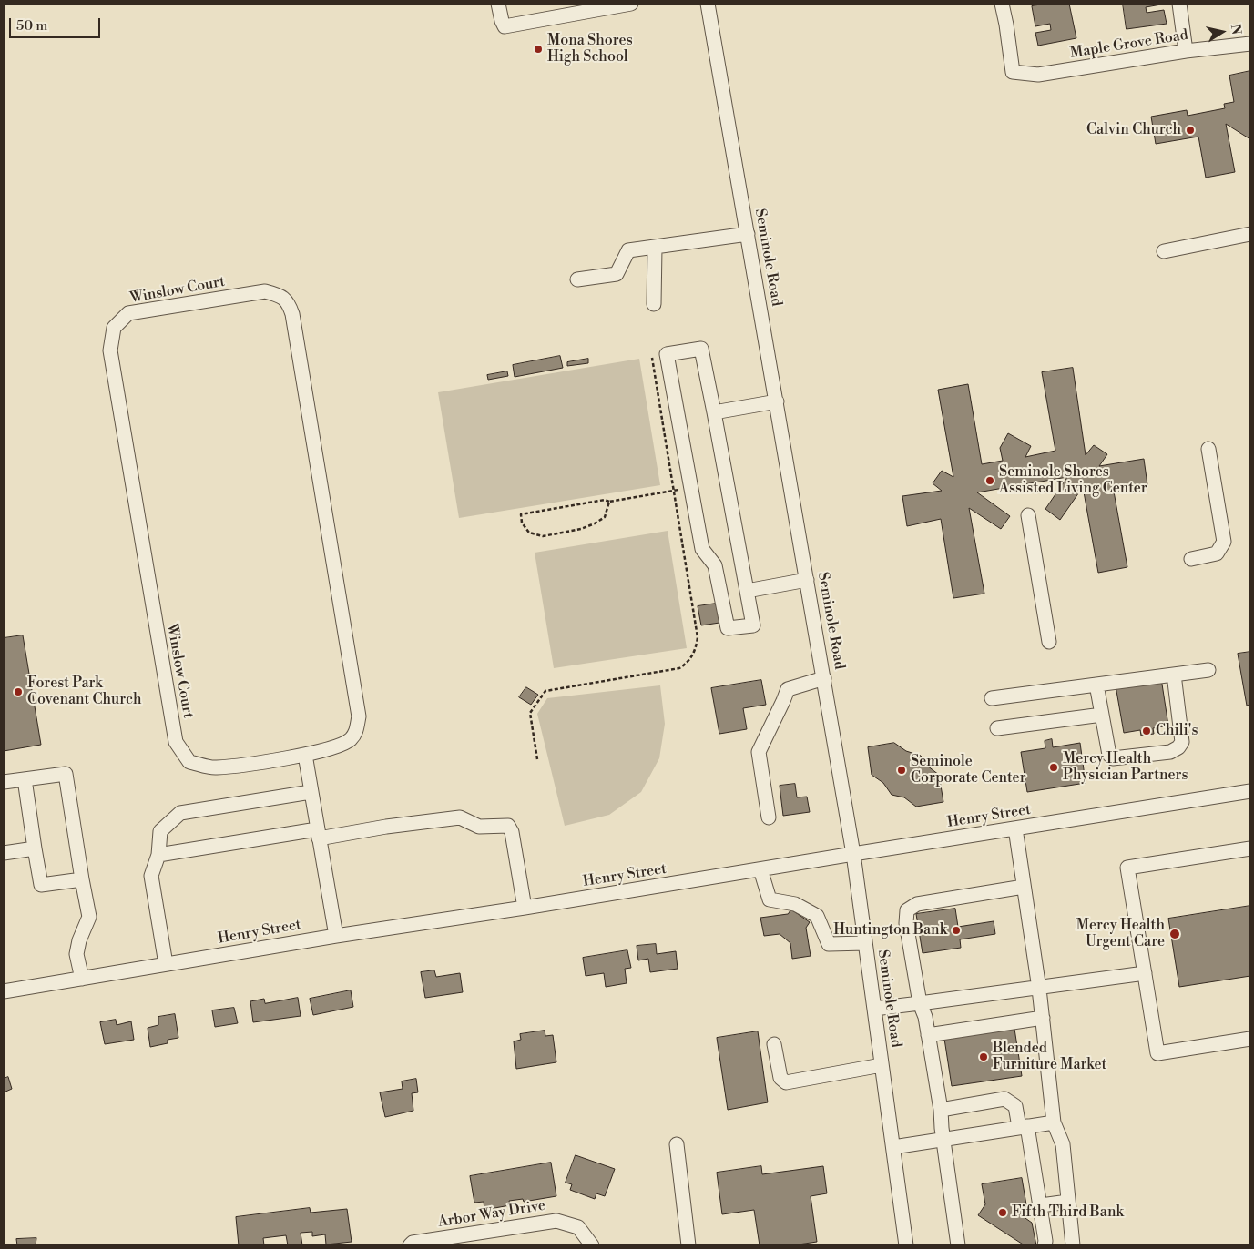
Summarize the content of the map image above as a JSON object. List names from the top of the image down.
{
  "streets": {
    "street": [
      "Maple Grove Road",
      "Seminole Road",
      "Winslow Court",
      "Henry Street",
      "Arbor Way Drive"
    ]
  },
  "crossings": [
    ["Seminole Road", "Henry Street"]
  ],
  "places": [
    "Mona Shores High School",
    "Calvin Church",
    "Seminole Shores Assisted Living Center",
    "Forest Park Covenant Church",
    "Chili's",
    "Mercy Health Physician Partners",
    "Seminole Corporate Center",
    "Huntington Bank",
    "Mercy Health Urgent Care",
    "Blended Furniture Market",
    "Fifth Third Bank"
  ],
  "scale_bar": "50 m",
  "north": "right"
}
